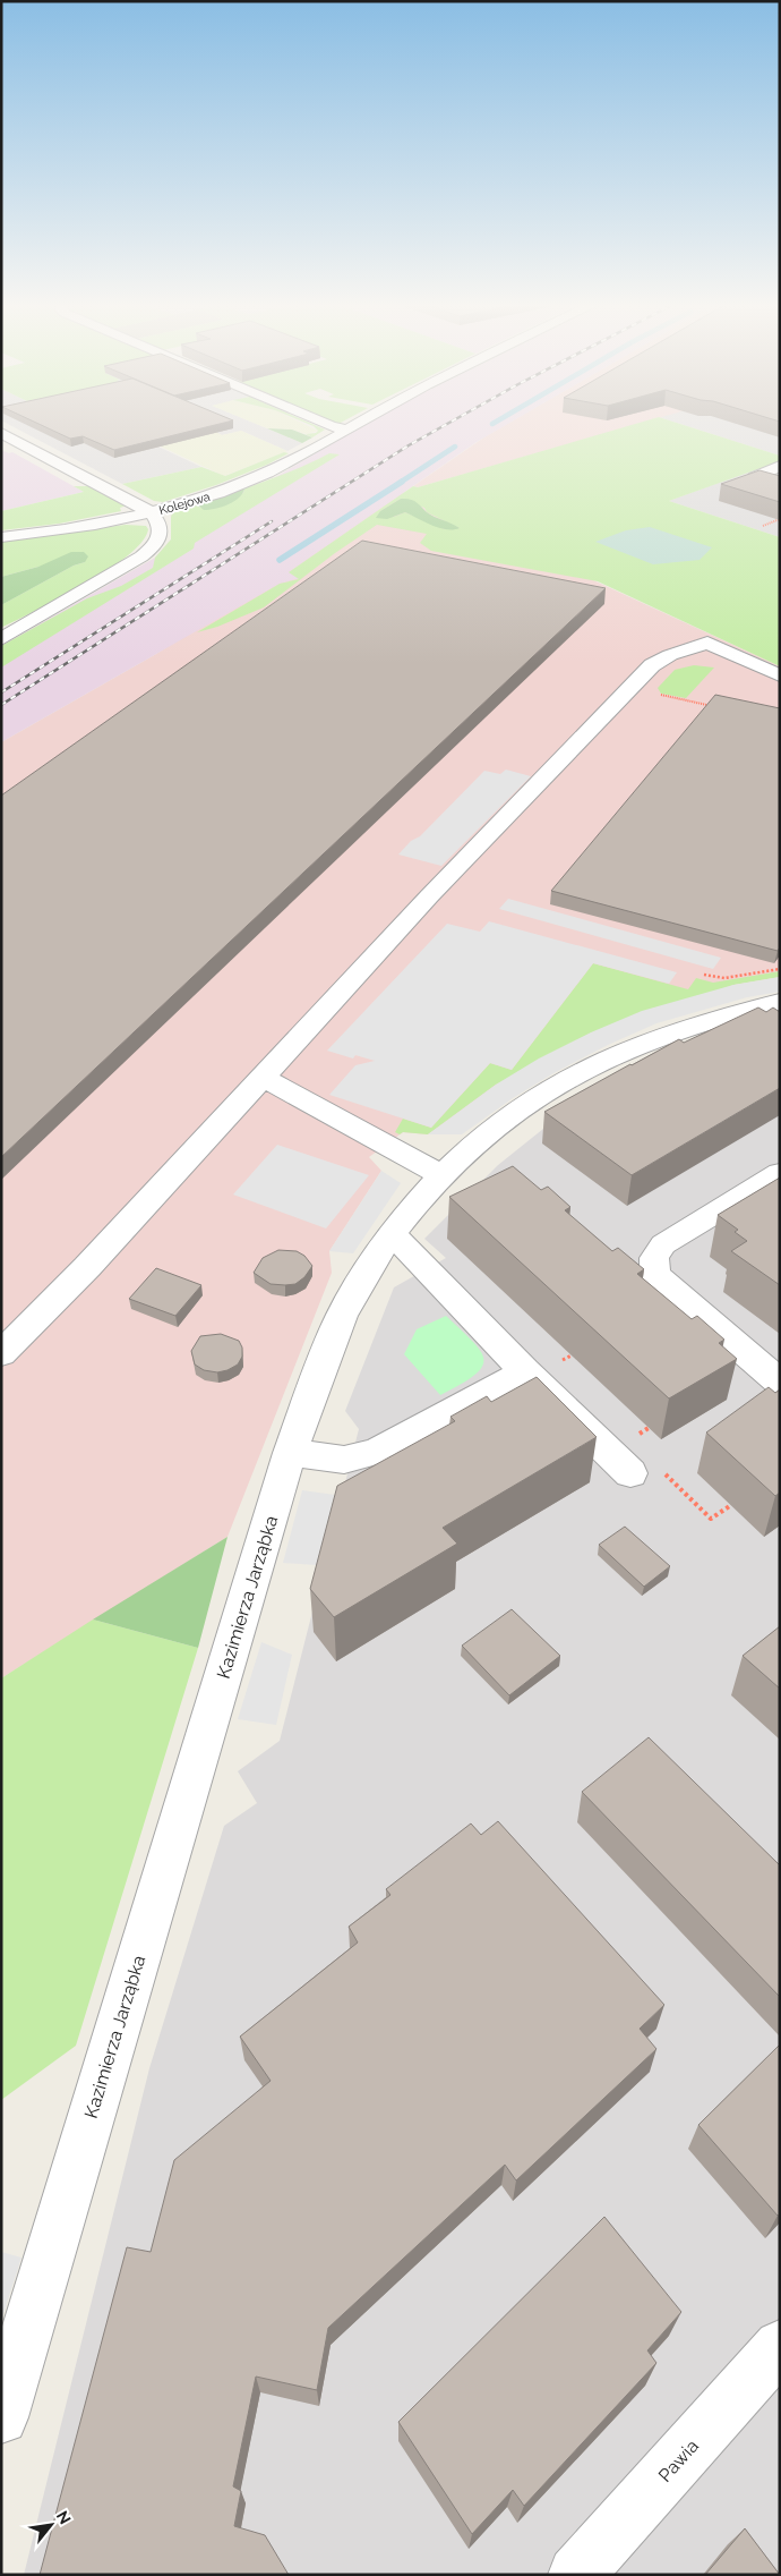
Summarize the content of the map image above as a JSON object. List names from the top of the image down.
{
  "streets": {
    "street": ["Kolejowa", "Kazimierza Jarząbka", "Pawia"]
  },
  "north": "top right"
}
